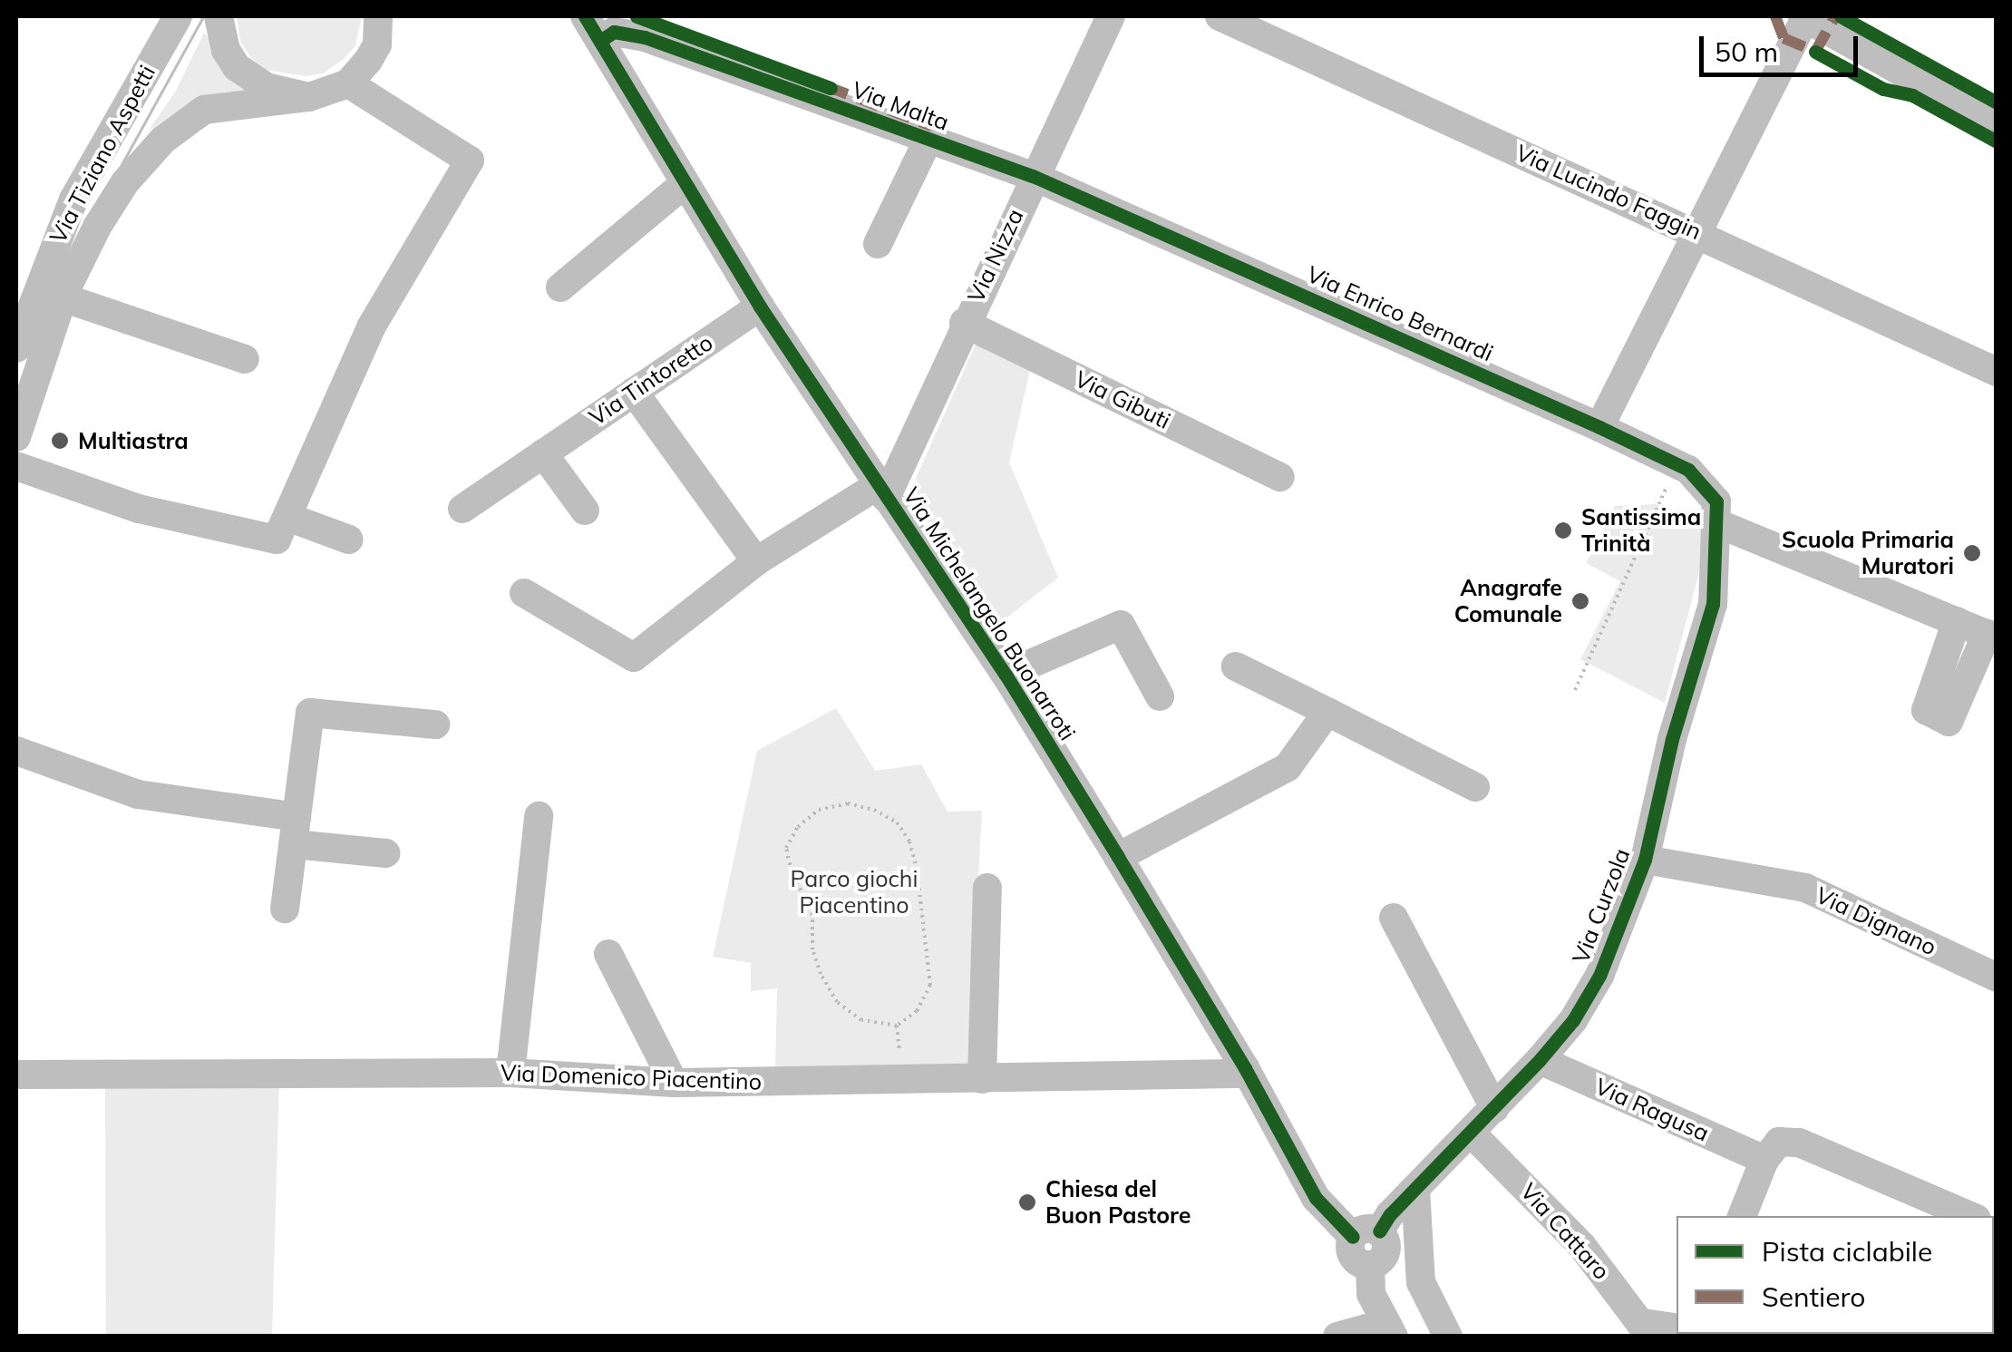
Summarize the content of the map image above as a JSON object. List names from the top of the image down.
{
  "streets": {
    "street": [
      "Via Malta",
      "Via Tiziano Aspetti",
      "Via Lucindo Faggin",
      "Via Nizza",
      "Via Enrico Bernardi",
      "Via Tintoretto",
      "Via Gibuti",
      "Via Michelangelo Buonarroti",
      "Via Curzola",
      "Via Dignano",
      "Via Domenico Piacentino",
      "Via Ragusa",
      "Via Cattaro"
    ]
  },
  "crossings": [
    ["Via Malta", "Via Nizza"],
    ["Via Malta", "Via Enrico Bernardi"],
    ["Via Malta", "Via Michelangelo Buonarroti"],
    ["Via Nizza", "Via Enrico Bernardi"],
    ["Via Nizza", "Via Gibuti"],
    ["Via Nizza", "Via Michelangelo Buonarroti"],
    ["Via Enrico Bernardi", "Via Curzola"],
    ["Via Tintoretto", "Via Michelangelo Buonarroti"],
    ["Via Michelangelo Buonarroti", "Via Curzola"],
    ["Via Michelangelo Buonarroti", "Via Domenico Piacentino"],
    ["Via Curzola", "Via Dignano"],
    ["Via Curzola", "Via Ragusa"],
    ["Via Curzola", "Via Cattaro"]
  ],
  "parks": ["Parco giochi Piacentino"],
  "places": [
    "Multiastra",
    "Santissima Trinità",
    "Scuola Primaria Muratori",
    "Anagrafe Comunale",
    "Chiesa del Buon Pastore"
  ],
  "legend": ["Pista ciclabile", "Sentiero"],
  "scale_bar": "50 m"
}
